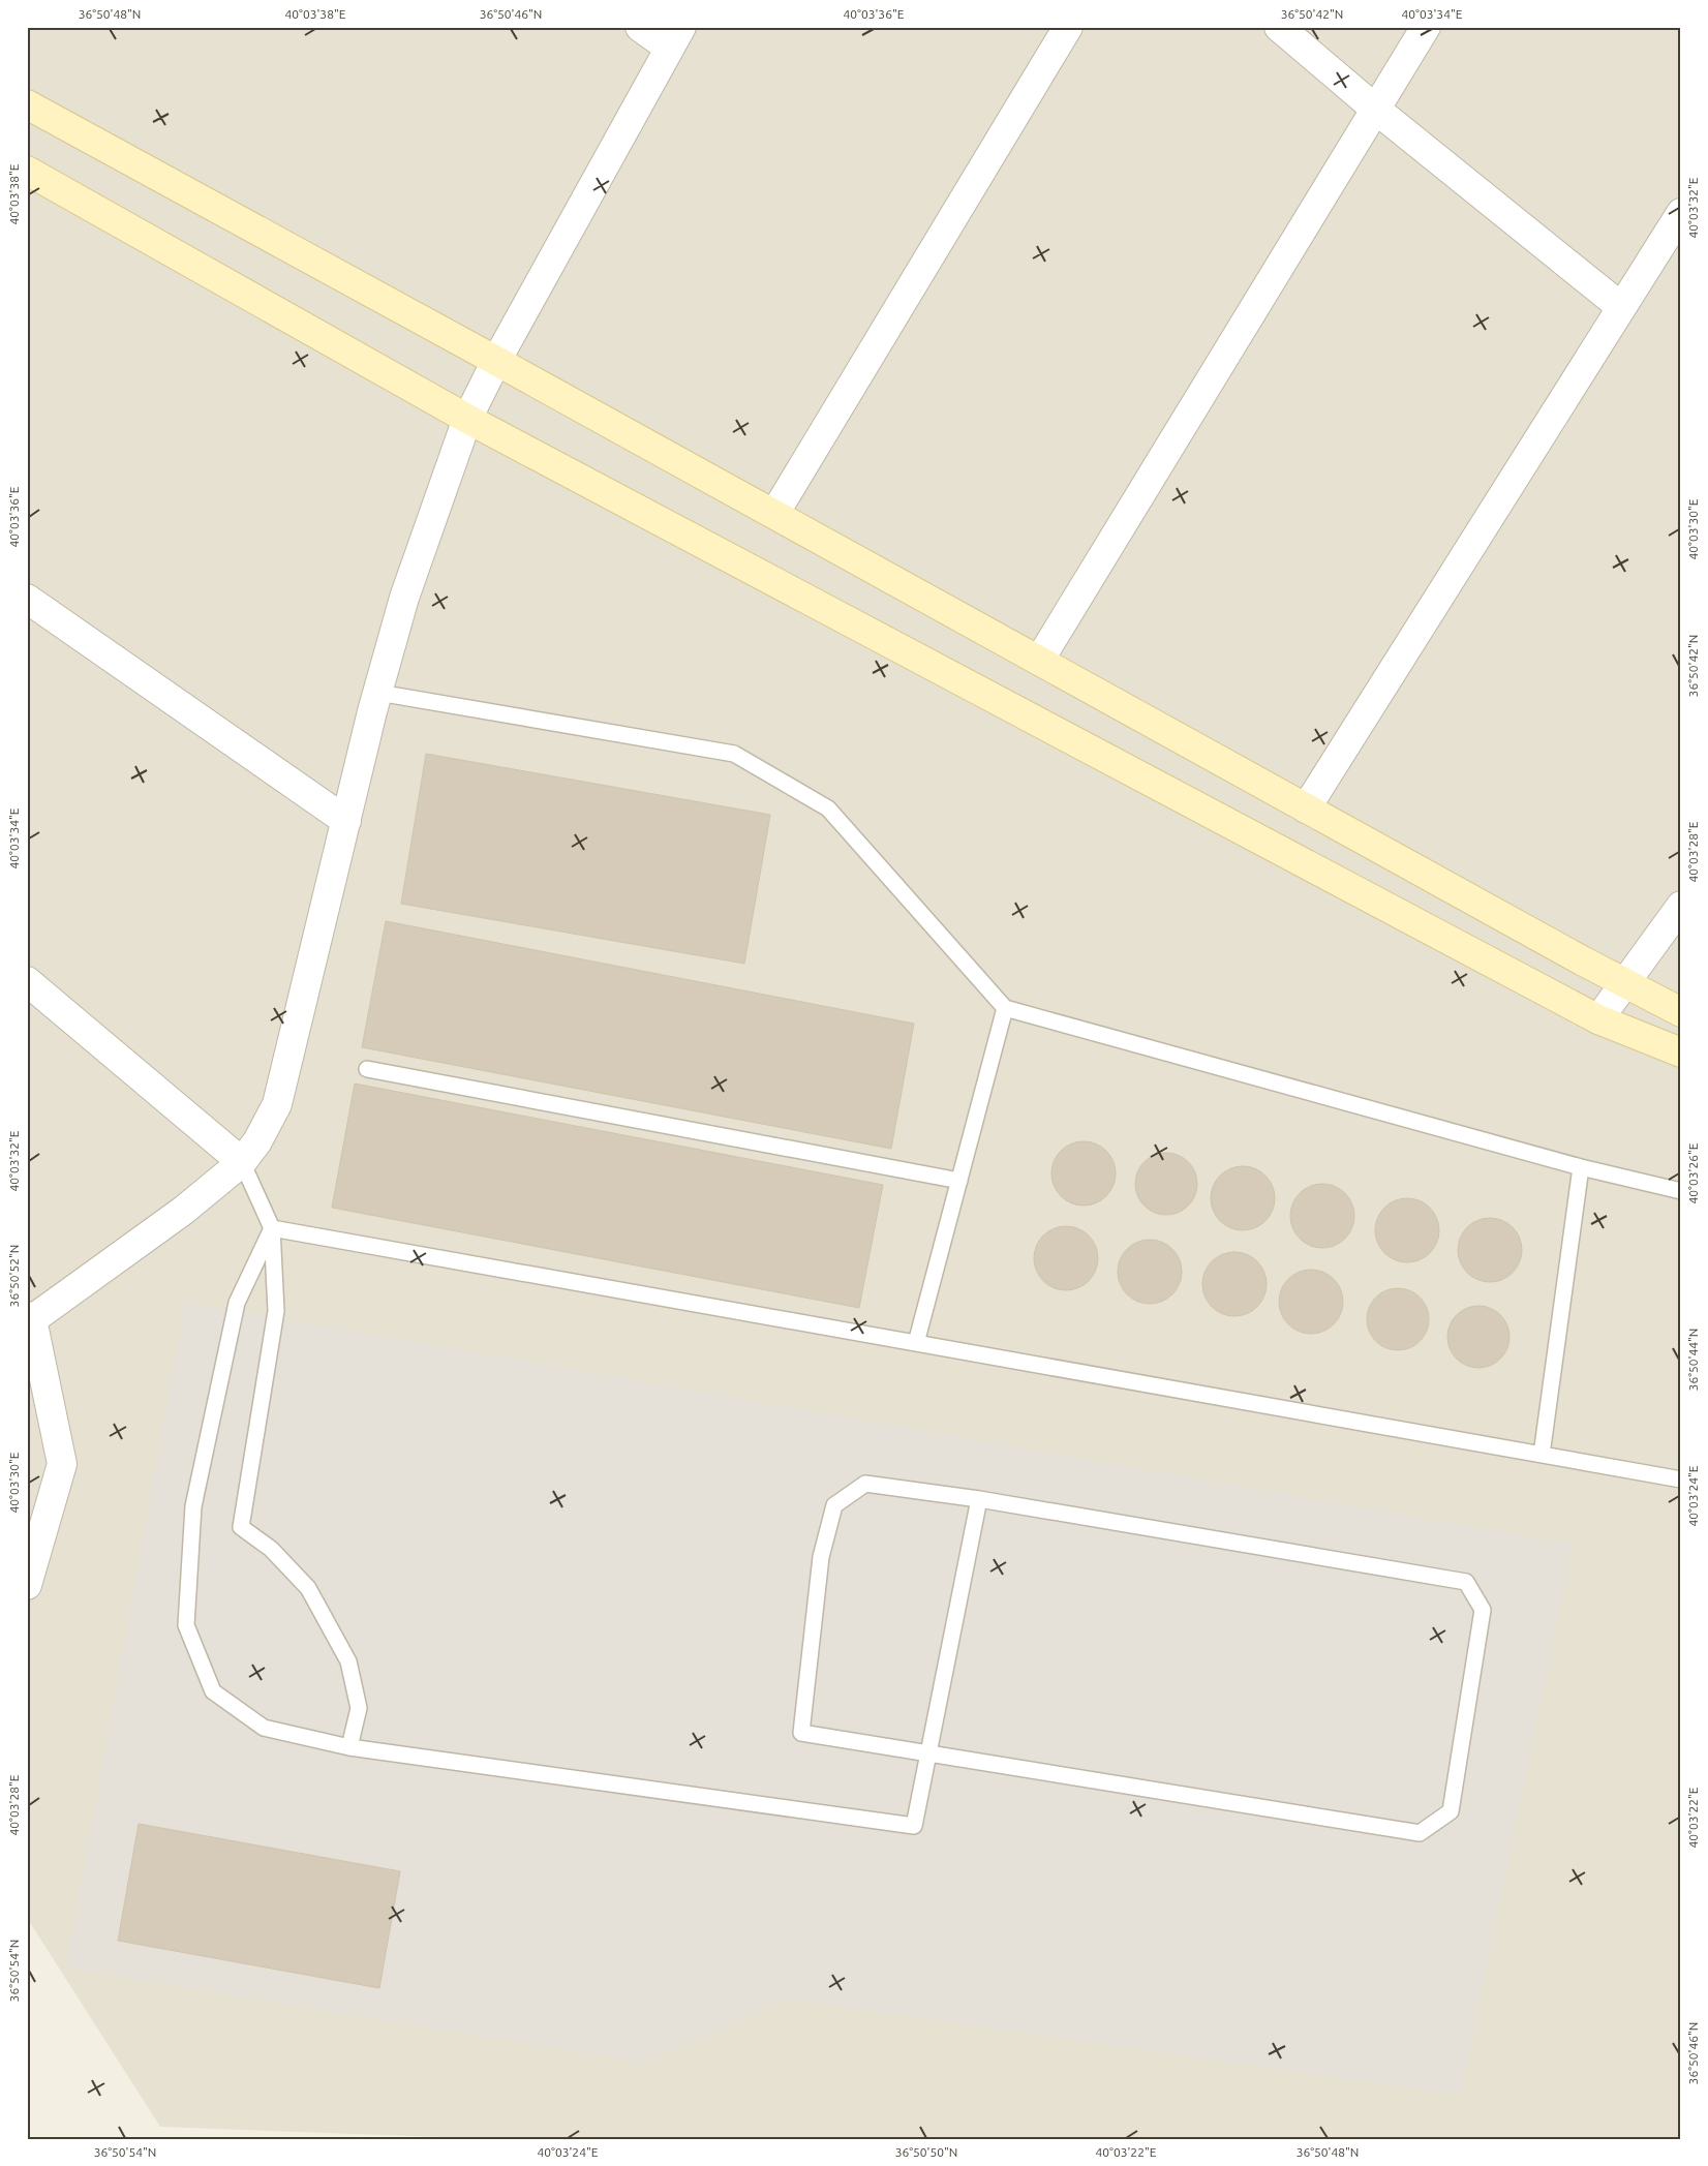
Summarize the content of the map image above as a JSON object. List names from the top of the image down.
{
  "coordinates": [
    "36°50'48\"N",
    "40°03'38\"E",
    "36°50'46\"N",
    "40°03'36\"E",
    "36°50'42\"N",
    "40°03'34\"E",
    "40°03'32\"E",
    "40°03'30\"E",
    "40°03'28\"E",
    "40°03'26\"E",
    "36°50'52\"N",
    "36°50'44\"N",
    "40°03'24\"E",
    "40°03'22\"E",
    "36°50'54\"N",
    "36°50'50\"N"
  ]
}
